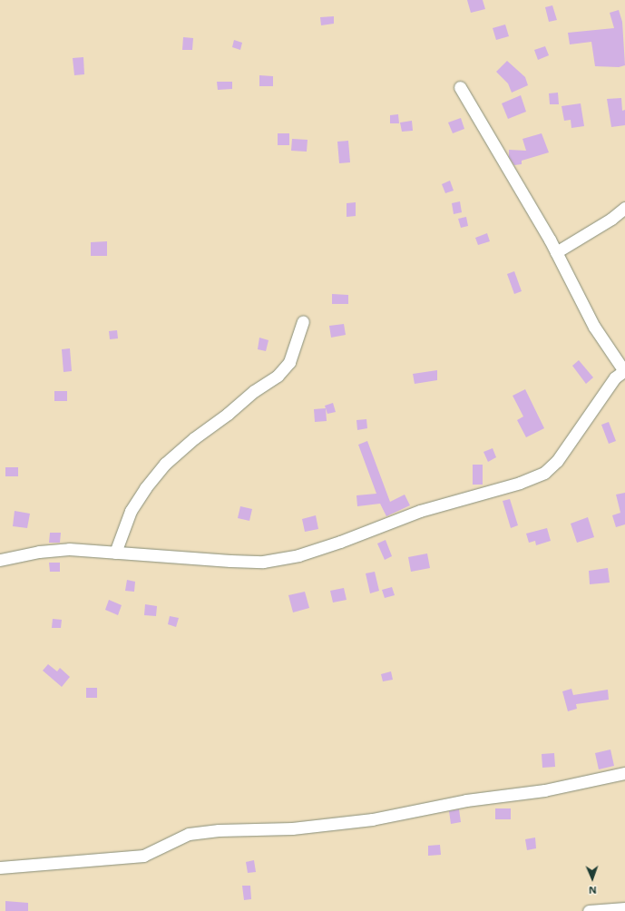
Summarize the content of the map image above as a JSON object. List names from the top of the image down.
{
  "north": "bottom"
}
